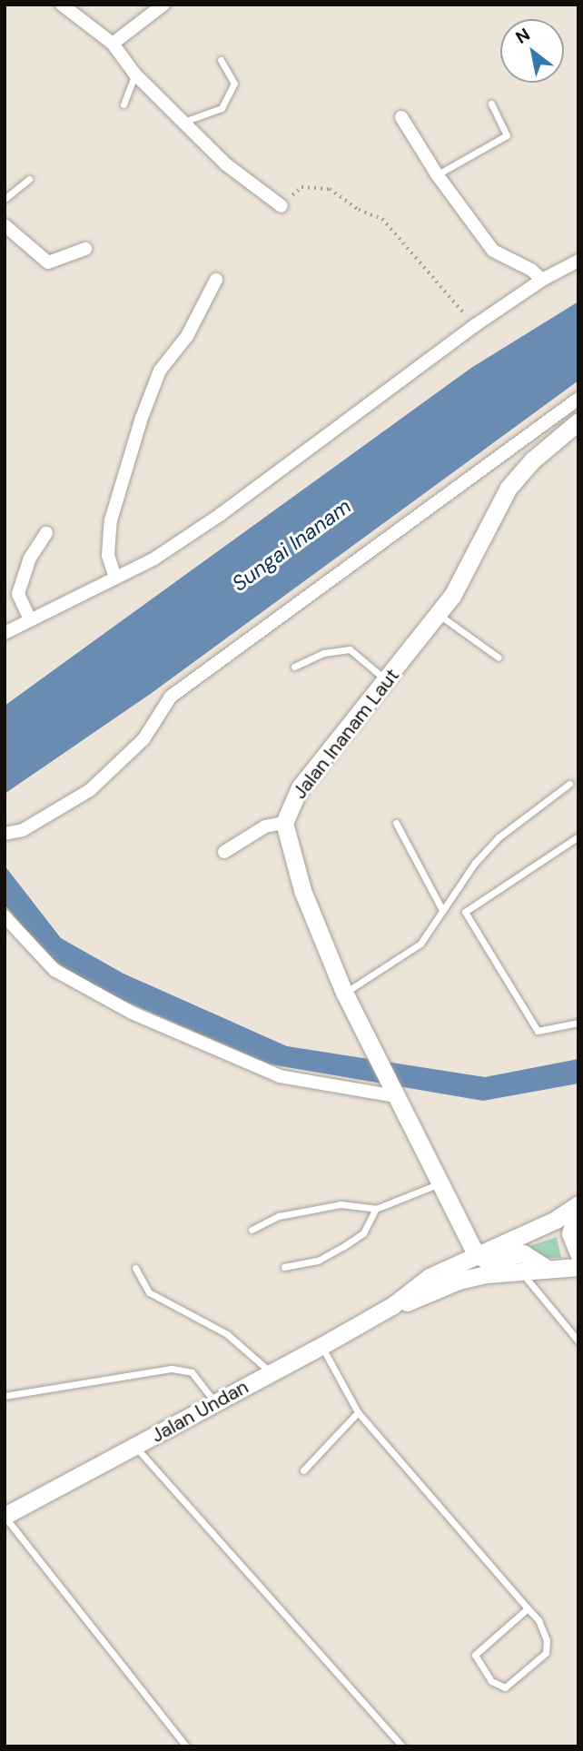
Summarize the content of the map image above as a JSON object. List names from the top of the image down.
{
  "streets": {
    "street": ["Jalan Inanam Laut", "Jalan Undan"]
  },
  "water": ["Sungai Inanam"],
  "north": "top left"
}
